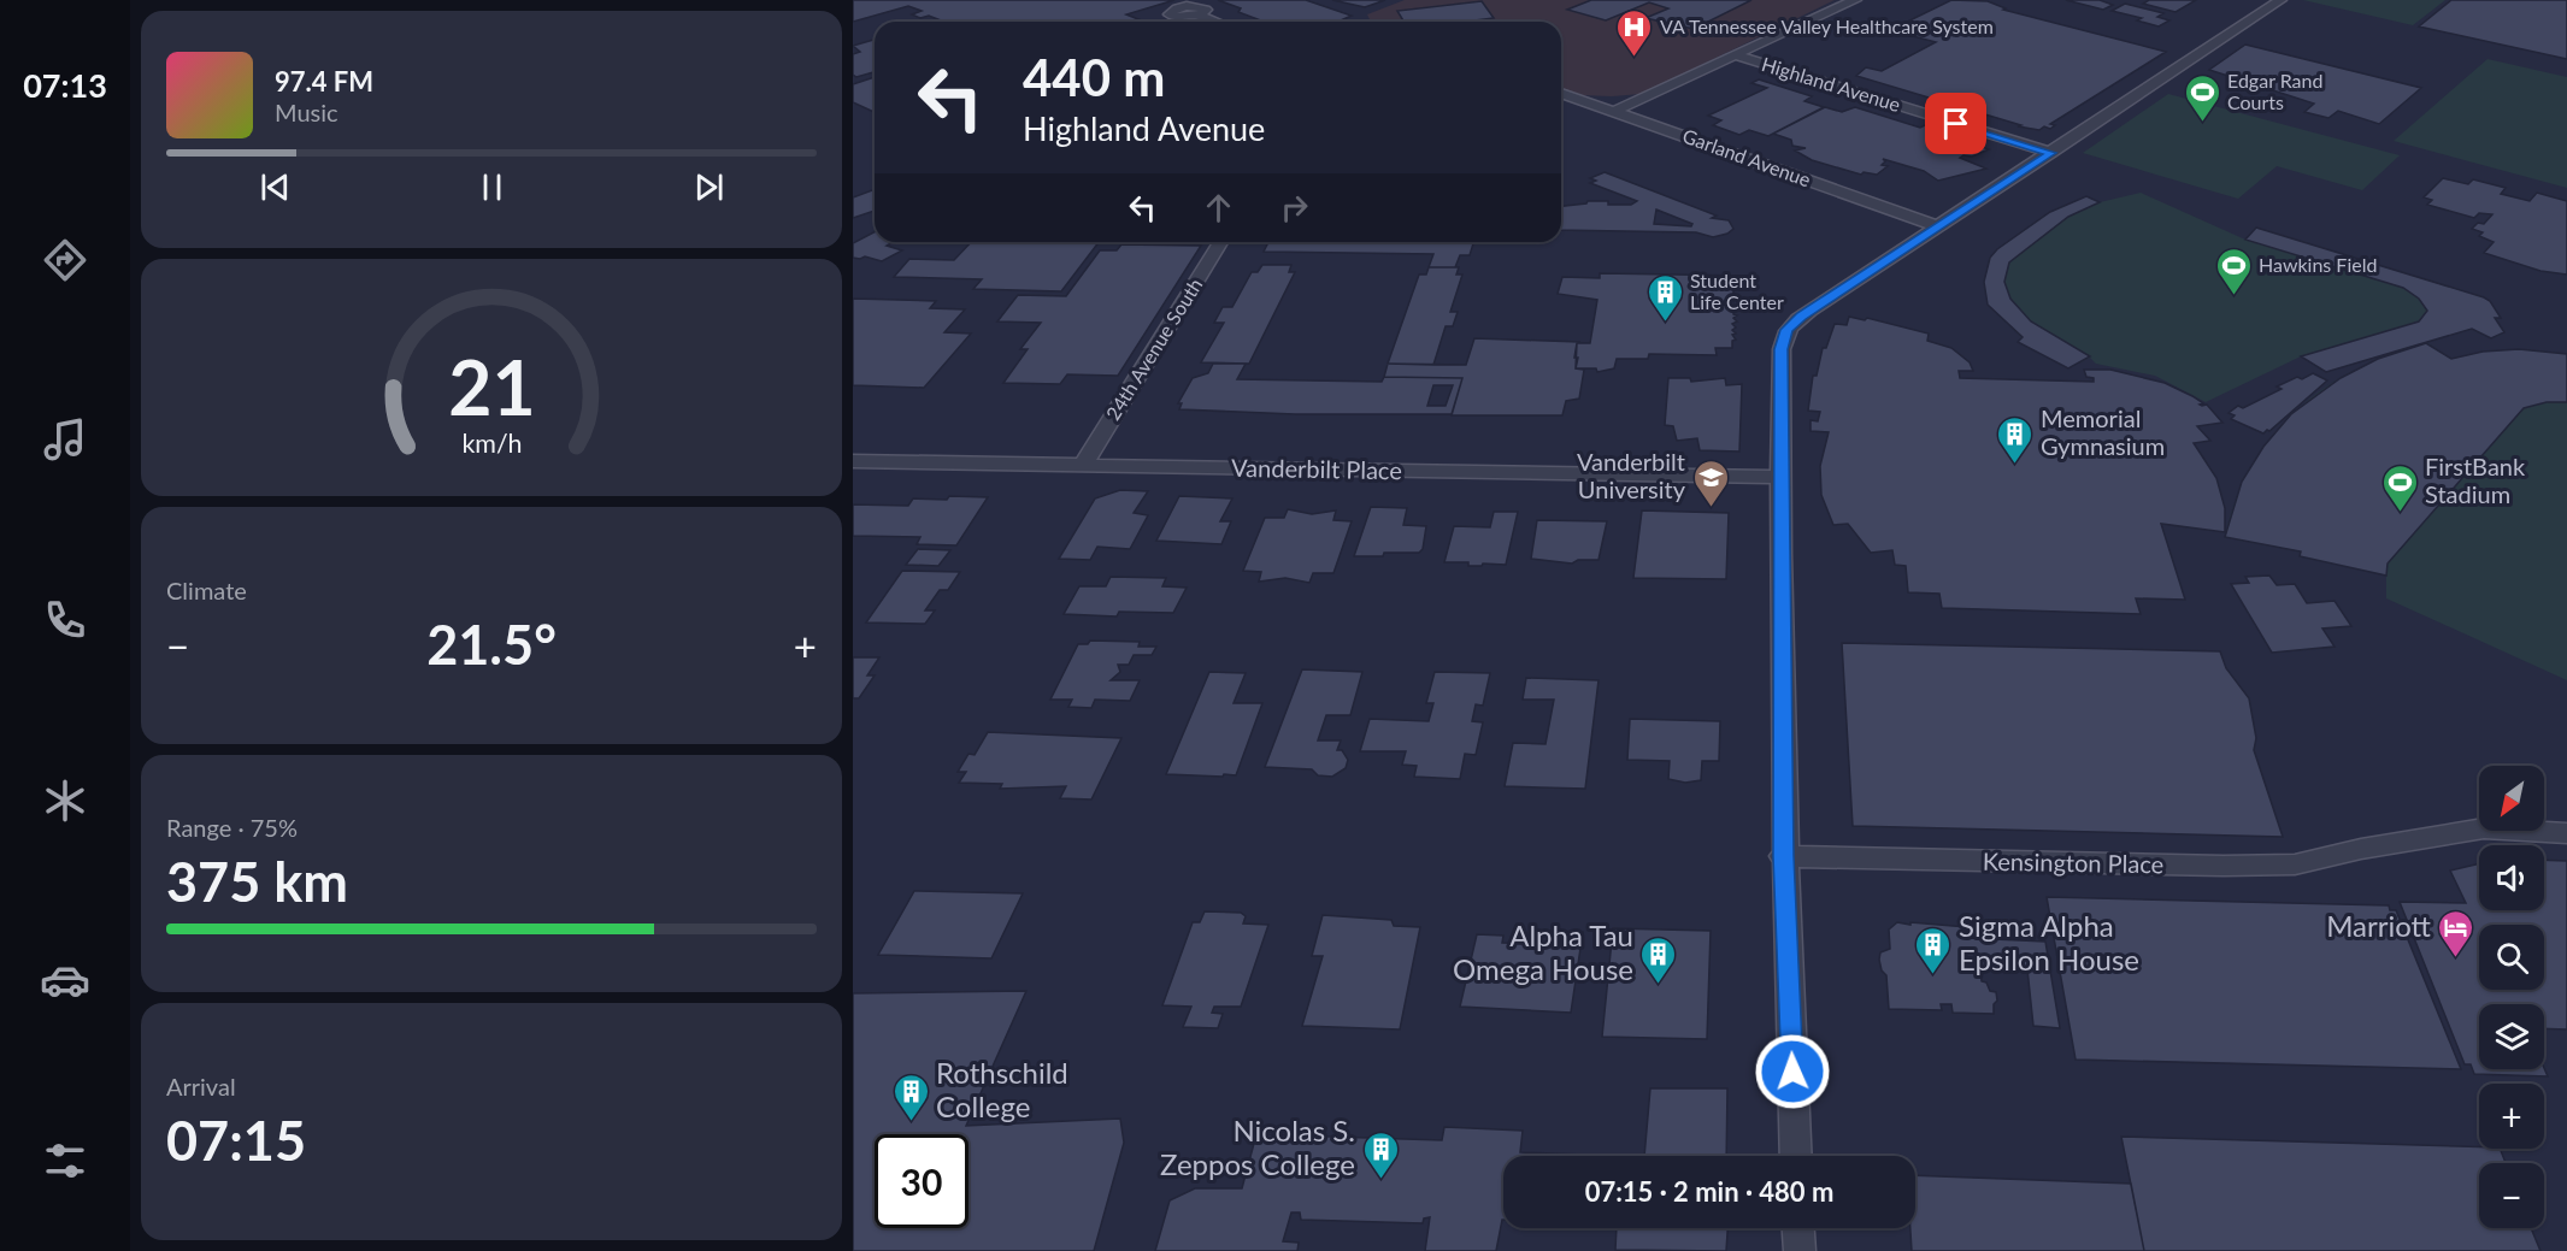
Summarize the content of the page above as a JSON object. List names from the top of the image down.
{
  "streets": {
    "street": [
      "Highland Avenue",
      "Garland Avenue",
      "24th Avenue South",
      "Vanderbilt Place",
      "Kensington Place"
    ]
  },
  "crossings": [
    ["24th Avenue South", "Vanderbilt Place"]
  ],
  "places": {
    "hospital": ["VA Tennessee Valley Healthcare System"],
    "sports": ["Edgar Rand Courts", "Hawkins Field", "FirstBank Stadium"],
    "building": [
      "Student Life Center",
      "Memorial Gymnasium",
      "Sigma Alpha Epsilon House",
      "Alpha Tau Omega House",
      "Rothschild College",
      "Nicolas S. Zeppos College"
    ],
    "school or university": ["Vanderbilt University"],
    "hotel": ["Marriott"]
  },
  "north": "bottom left",
  "page": {
    "tabs": "07:13",
    "turn": ["440 m", "Highland Avenue"],
    "song": ["97.4 FM", "Music"],
    "tile": [
      "Climate",
      ["Range · 75%", "375 km"],
      ["Arrival", "07:15"]
    ],
    "heat": ["−", "21.5°", "+"],
    "map_buttons": ["+", "−"],
    "limit": "30",
    "trip": "07:15 · 2 min · 480 m",
    "gauge": ["21", "km/h"]
  }
}
